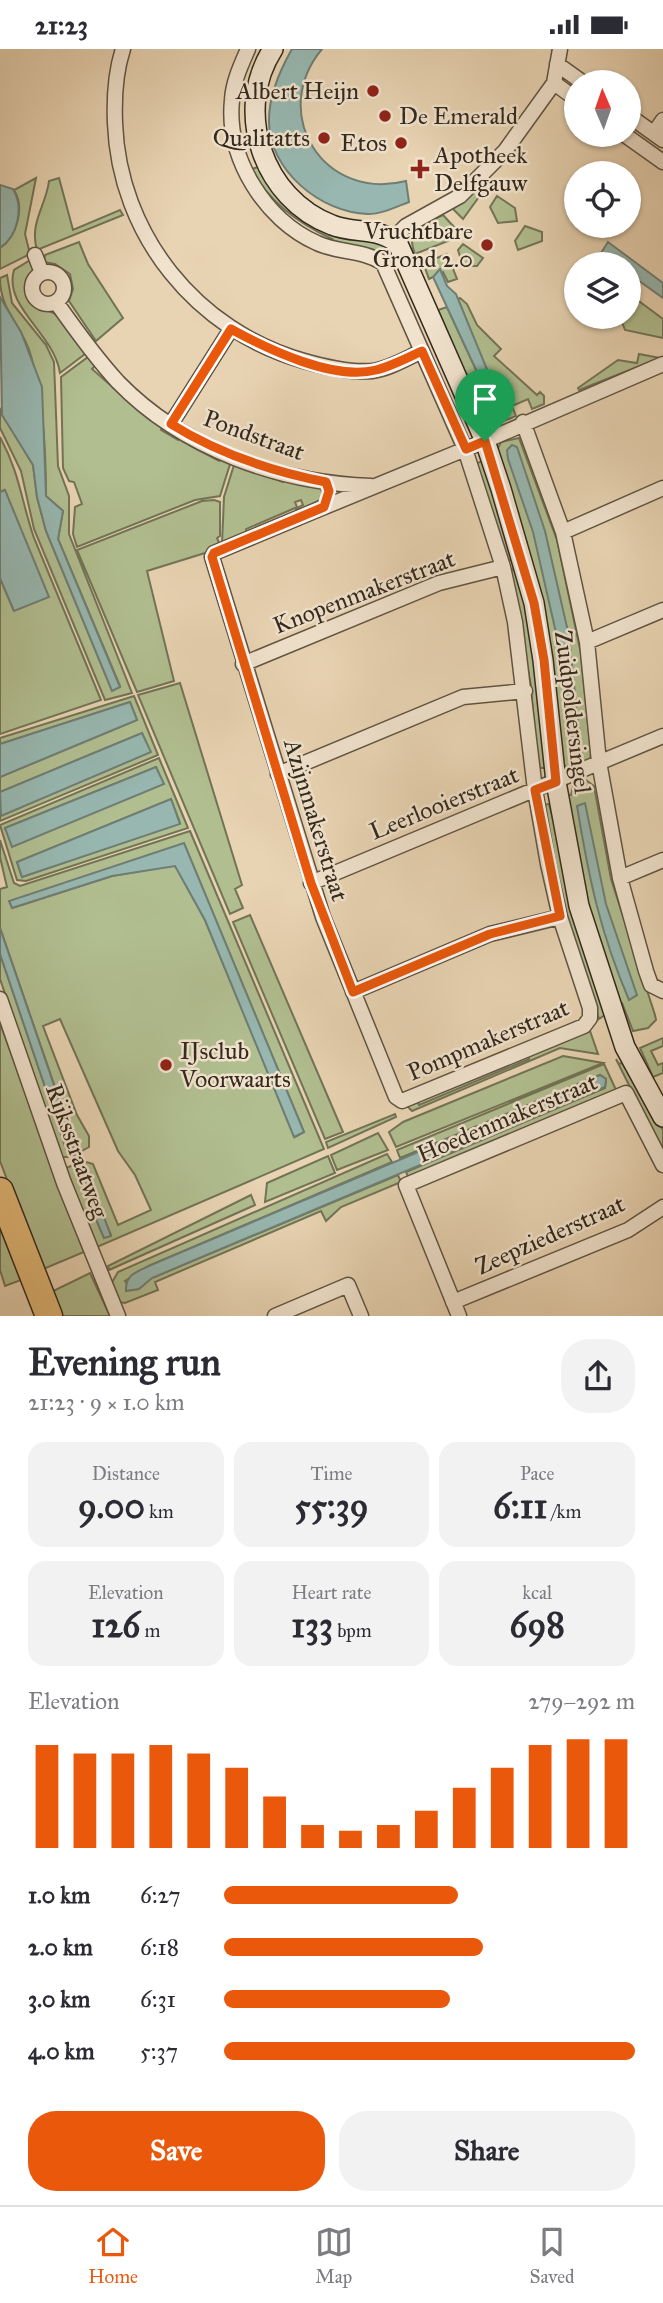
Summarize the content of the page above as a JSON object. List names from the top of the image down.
{
  "streets": {
    "street": [
      "Pondstraat",
      "Knopenmakerstraat",
      "Zuidpoldersingel",
      "Leerlooierstraat",
      "Azijnmakerstraat",
      "Pompmakerstraat",
      "Hoedenmakerstraat",
      "Rijksstraatweg",
      "Zeepziederstraat"
    ]
  },
  "crossings": [
    ["Pondstraat", "Azijnmakerstraat"],
    ["Knopenmakerstraat", "Zuidpoldersingel"],
    ["Knopenmakerstraat", "Azijnmakerstraat"],
    ["Zuidpoldersingel", "Leerlooierstraat"],
    ["Zuidpoldersingel", "Pompmakerstraat"],
    ["Leerlooierstraat", "Azijnmakerstraat"],
    ["Azijnmakerstraat", "Pompmakerstraat"],
    ["Hoedenmakerstraat", "Zeepziederstraat"]
  ],
  "places": {
    "other": [
      "Albert Heijn",
      "De Emerald",
      "Qualitatts",
      "Etos",
      "Vruchtbare Grond 2.0",
      "IJsclub Voorwaarts"
    ],
    "health": ["Apotheek Delfgauw"]
  },
  "north": "top",
  "page": {
    "status": "21:23",
    "heading": ["Evening run", "21:23 · 9 × 1.0 km"],
    "stats": [
      ["Distance", "9.00 km"],
      ["Time", "55:39"],
      ["Pace", "6:11 /km"],
      ["Elevation", "126 m"],
      ["Heart rate", "133 bpm"],
      ["kcal", "698"]
    ],
    "chart": ["Elevation", "279–292 m"],
    "list": [
      {
        "name": "1.0 km",
        "note": "6:27"
      },
      {
        "name": "2.0 km",
        "note": "6:18"
      },
      {
        "name": "3.0 km",
        "note": "6:31"
      },
      {
        "name": "4.0 km",
        "note": "5:37"
      }
    ],
    "buttons": ["Save", "Share"],
    "tabs": ["Home", "Map", "Saved"]
  }
}
